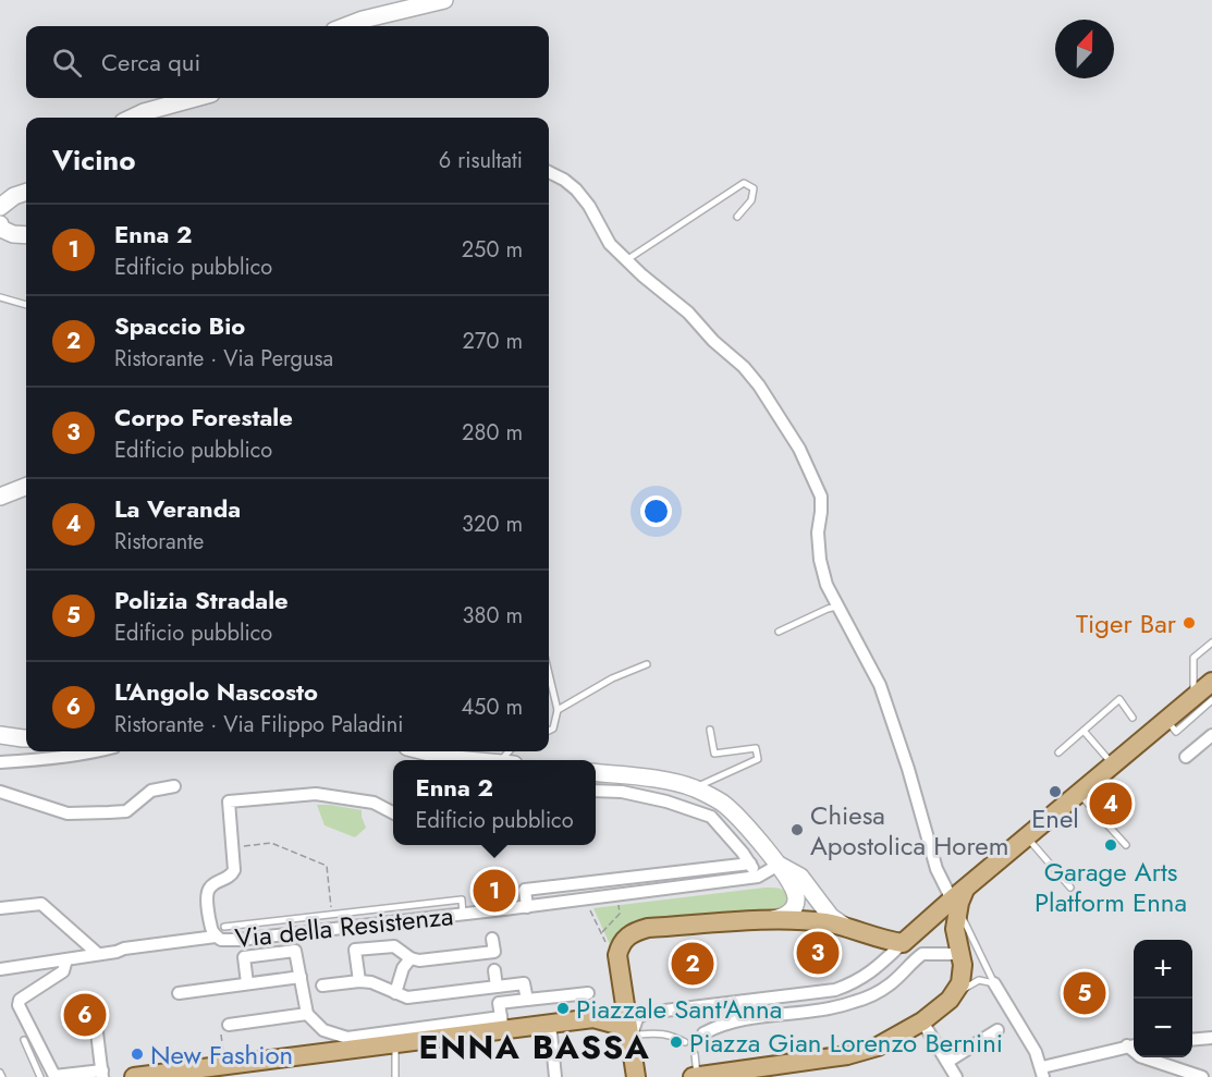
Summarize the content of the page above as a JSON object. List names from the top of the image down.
{
  "streets": {
    "street": ["Via della Resistenza"]
  },
  "districts": ["ENNA BASSA"],
  "places": [
    "Tiger Bar",
    "Enel",
    "Chiesa Apostolica Horem",
    "Garage Arts Platform Enna",
    "Piazzale Sant'Anna",
    "Piazza Gian Lorenzo Bernini",
    "New Fashion"
  ],
  "north": "top",
  "page": {
    "search": "Cerca qui",
    "heading": ["Vicino", "6 risultati"],
    "list": [
      {
        "mark": "1",
        "name": "Enna 2",
        "note": "Edificio pubblico",
        "value": "250 m"
      },
      {
        "mark": "2",
        "name": "Spaccio Bio",
        "note": "Ristorante · Via Pergusa",
        "value": "270 m"
      },
      {
        "mark": "3",
        "name": "Corpo Forestale",
        "note": "Edificio pubblico",
        "value": "280 m"
      },
      {
        "mark": "4",
        "name": "La Veranda",
        "note": "Ristorante",
        "value": "320 m"
      },
      {
        "mark": "5",
        "name": "Polizia Stradale",
        "note": "Edificio pubblico",
        "value": "380 m"
      },
      {
        "mark": "6",
        "name": "L'Angolo Nascosto",
        "note": "Ristorante · Via Filippo Paladini",
        "value": "450 m"
      }
    ],
    "popup": ["Enna 2", "Edificio pubblico"],
    "pins": [
      "4",
      "1",
      "3",
      "2",
      "5",
      "6"
    ],
    "map_buttons": ["+", "−"]
  }
}
